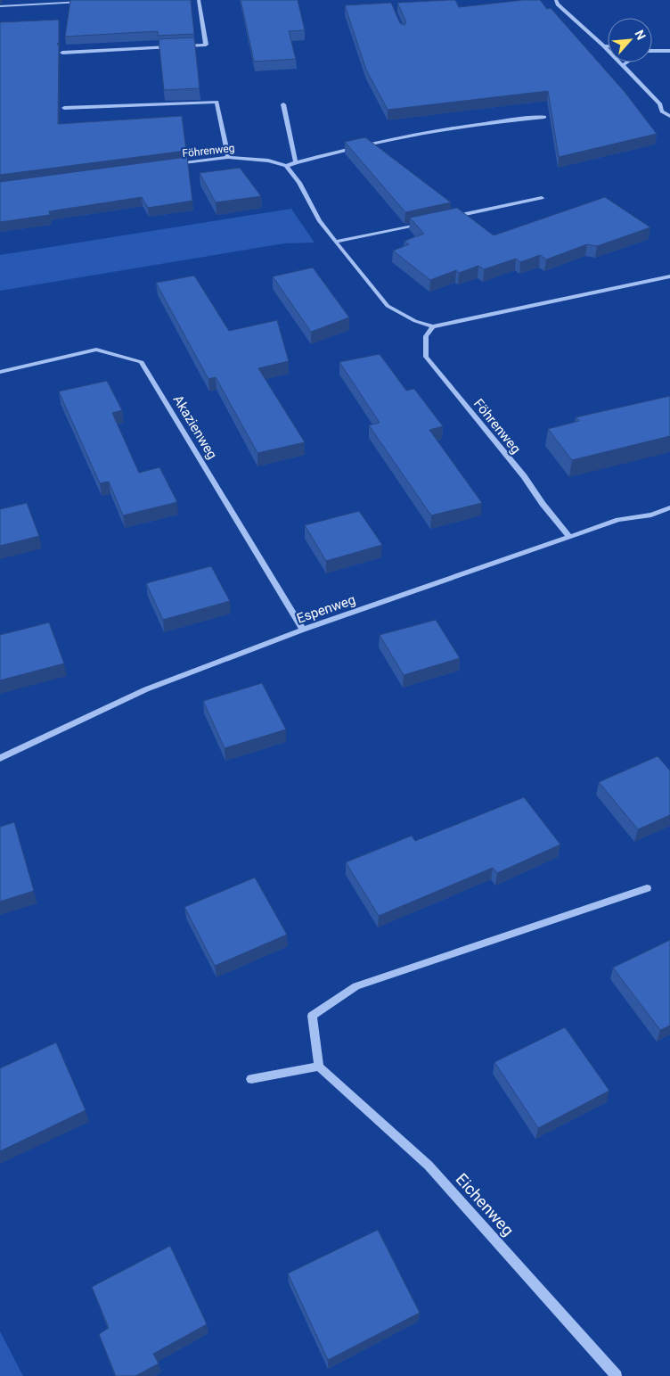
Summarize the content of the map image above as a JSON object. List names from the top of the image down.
{
  "streets": {
    "street": [
      "Föhrenweg",
      "Akazienweg",
      "Espenweg",
      "Eichenweg"
    ]
  },
  "crossings": [
    ["Föhrenweg", "Espenweg"],
    ["Akazienweg", "Espenweg"]
  ],
  "north": "top right"
}
